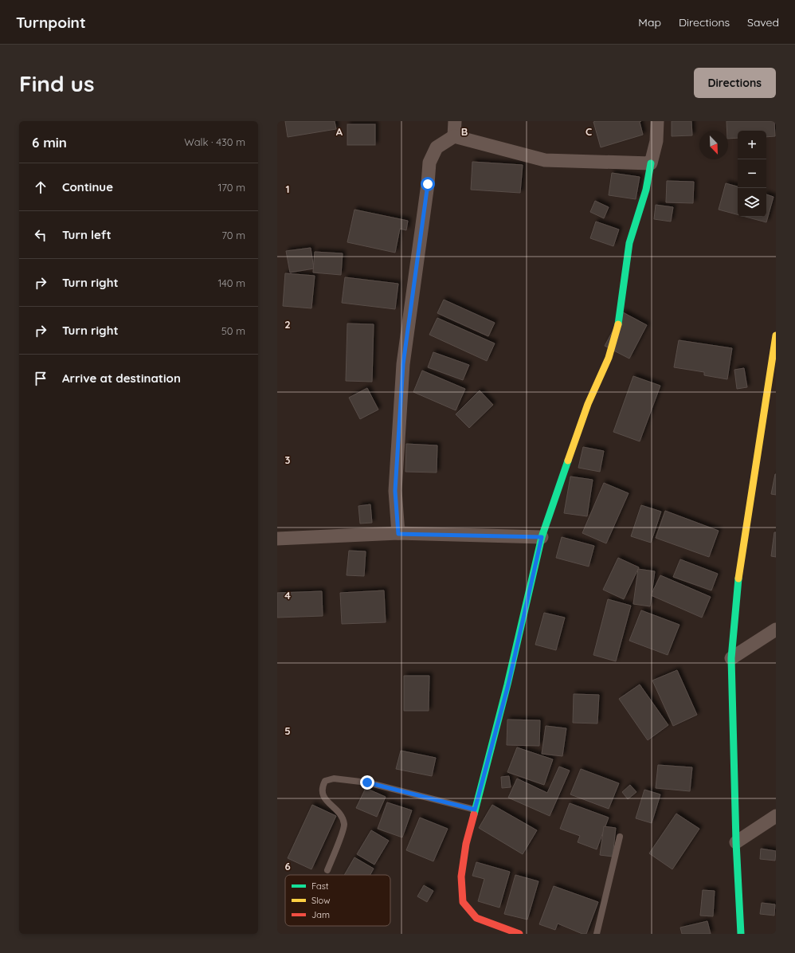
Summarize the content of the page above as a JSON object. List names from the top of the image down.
{
  "legend": ["Fast", "Slow", "Jam"],
  "north": "bottom right",
  "page": {
    "header": "Turnpoint",
    "nav": ["Map", "Directions", "Saved"],
    "buttons": "Directions",
    "title": "Find us",
    "heading": ["6 min", "Walk · 430 m"],
    "map_buttons": ["+", "−"],
    "list": [
      ["Continue", "170 m"],
      ["Turn left", "70 m"],
      ["Turn right", "140 m"],
      ["Turn right", "50 m"],
      "Arrive at destination"
    ]
  },
  "grid": {
    "columns": ["A", "B", "C"],
    "rows": [
      "1",
      "2",
      "3",
      "4",
      "5",
      "6"
    ]
  }
}
